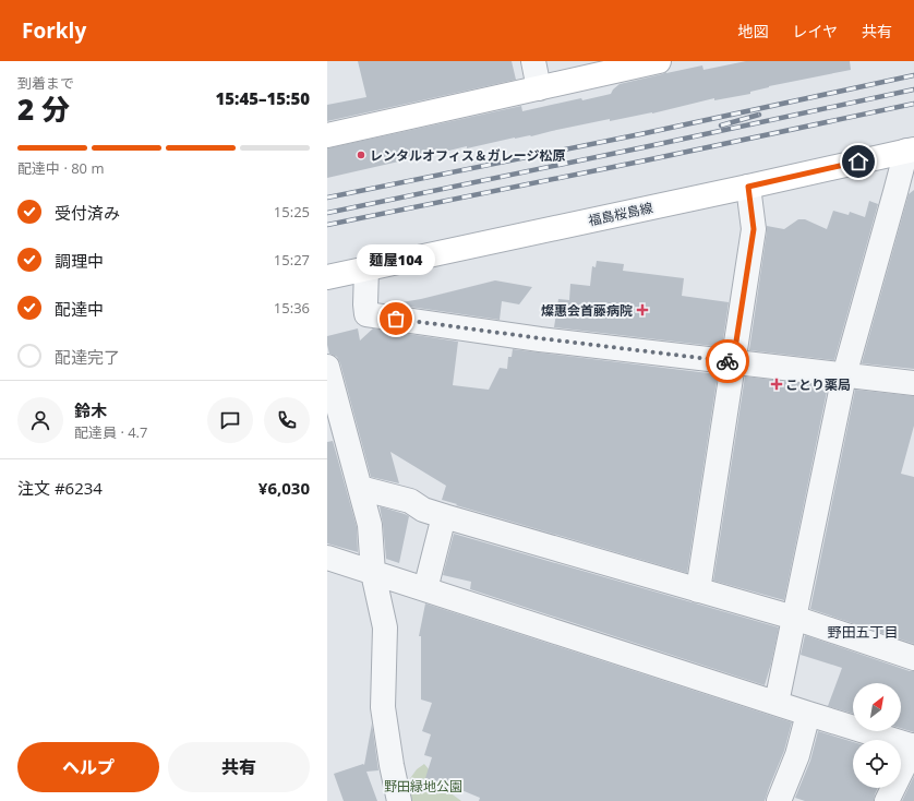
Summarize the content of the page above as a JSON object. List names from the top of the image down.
{
  "streets": {
    "street": ["福島桜島線"]
  },
  "districts": ["野田五丁目"],
  "parks": ["野田緑地公園"],
  "places": {
    "other": ["レンタルオフィス＆ガレージ松原", "麺屋104"],
    "health": ["燦惠会首藤病院", "ことり薬局"]
  },
  "north": "top right",
  "page": {
    "header": "Forkly",
    "nav": ["地図", "レイヤ", "共有"],
    "heading": ["2 分", "到着まで", "15:45–15:50"],
    "panel": [
      "鈴木",
      "配達員 · 4.7",
      "注文 #6234",
      "¥6,030"
    ],
    "bar": "配達中 · 80 m",
    "list": [
      ["受付済み", "15:25"],
      ["調理中", "15:27"],
      ["配達中", "15:36"],
      "配達完了"
    ],
    "bubble": "麺屋104",
    "buttons": ["ヘルプ", "共有"]
  }
}
